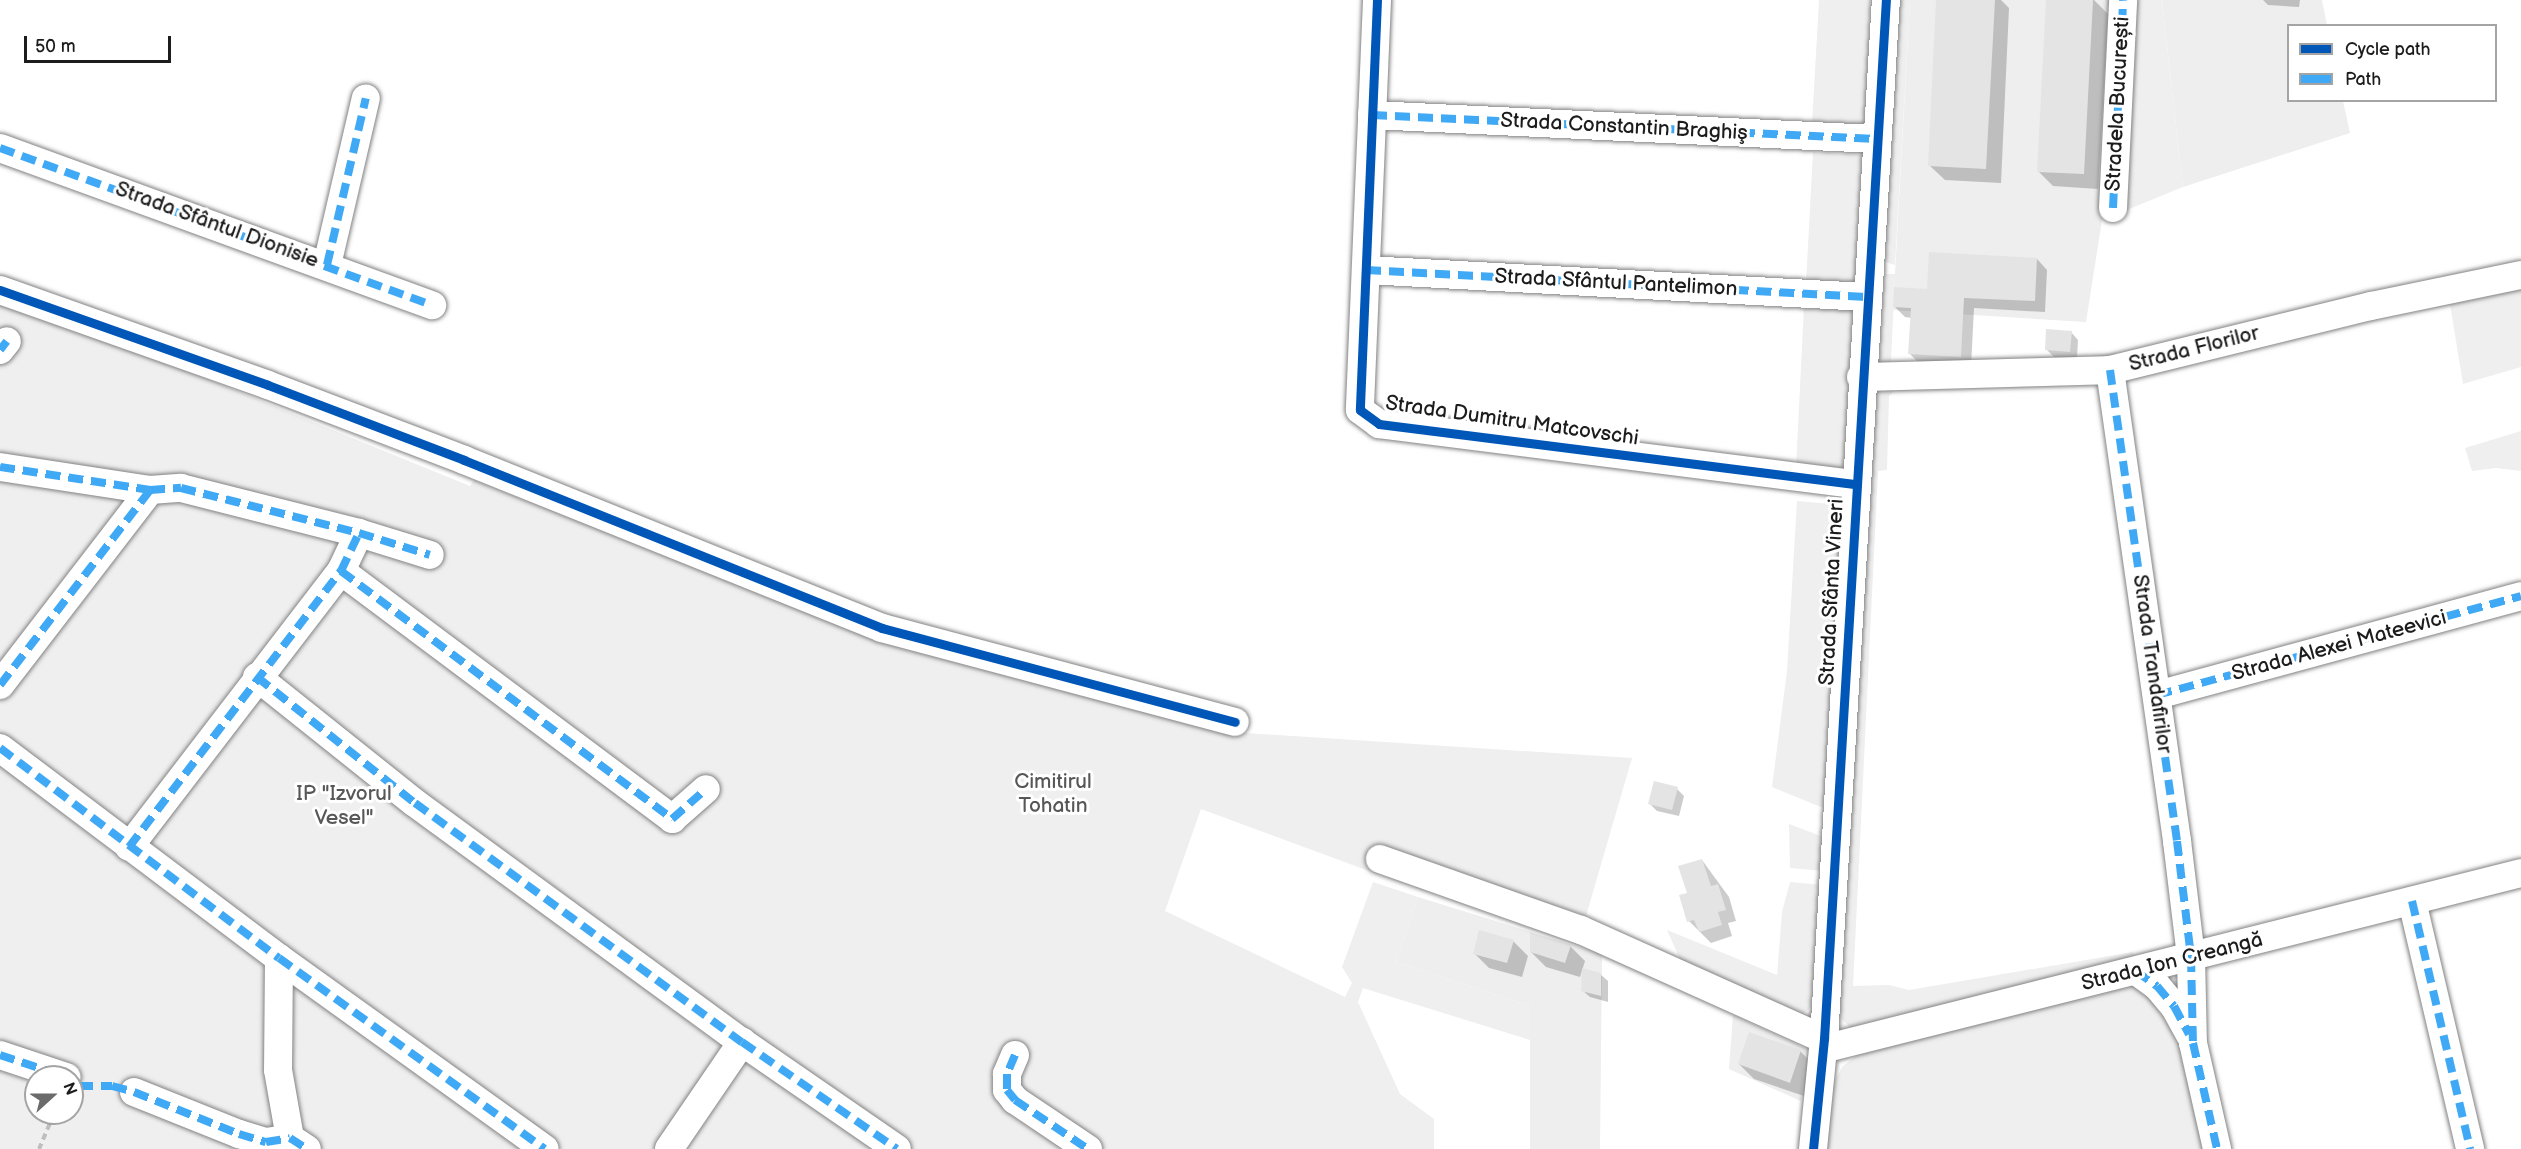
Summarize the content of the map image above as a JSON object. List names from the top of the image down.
{
  "streets": {
    "street": [
      "Stradela București",
      "Strada Constantin Braghiş",
      "Strada Sfântul Dionisie",
      "Strada Sfântul Pantelimon",
      "Strada Florilor",
      "Strada Dumitru Matcovschi",
      "Strada Sfânta Vineri",
      "Strada Alexei Mateevici",
      "Strada Trandafirilor",
      "Strada Ion Creangă"
    ]
  },
  "crossings": [
    ["Strada Constantin Braghiş", "Strada Dumitru Matcovschi"],
    ["Strada Constantin Braghiş", "Strada Sfânta Vineri"],
    ["Strada Sfântul Pantelimon", "Strada Dumitru Matcovschi"],
    ["Strada Sfântul Pantelimon", "Strada Sfânta Vineri"],
    ["Strada Florilor", "Strada Sfânta Vineri"],
    ["Strada Florilor", "Strada Trandafirilor"],
    ["Strada Dumitru Matcovschi", "Strada Sfânta Vineri"],
    ["Strada Sfânta Vineri", "Strada Ion Creangă"],
    ["Strada Alexei Mateevici", "Strada Trandafirilor"],
    ["Strada Trandafirilor", "Strada Ion Creangă"]
  ],
  "parks": ["Cimitirul Tohatin", "IP \"Izvorul Vesel\""],
  "legend": ["Cycle path", "Path"],
  "scale_bar": "50 m",
  "north": "right"
}
